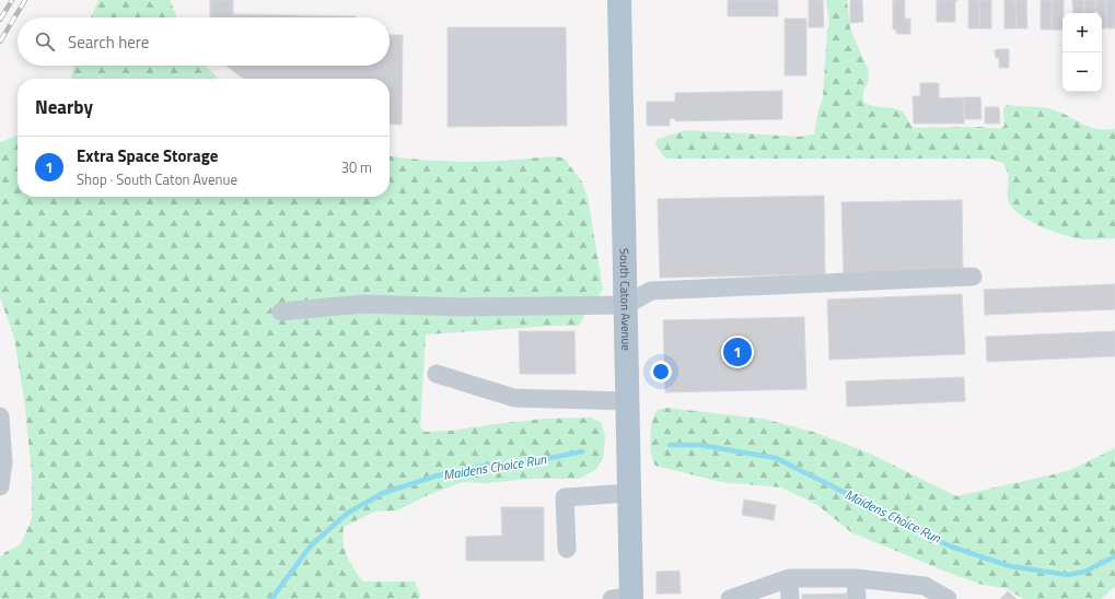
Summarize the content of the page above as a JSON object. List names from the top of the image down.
{
  "streets": {
    "main road": ["South Caton Avenue"]
  },
  "water": ["Maidens Choice Run"],
  "page": {
    "map_buttons": ["+", "−"],
    "search": "Search here",
    "heading": "Nearby",
    "list": [
      {
        "mark": "1",
        "name": "Extra Space Storage",
        "note": "Shop · South Caton Avenue",
        "value": "30 m"
      }
    ],
    "pins": "1"
  }
}
